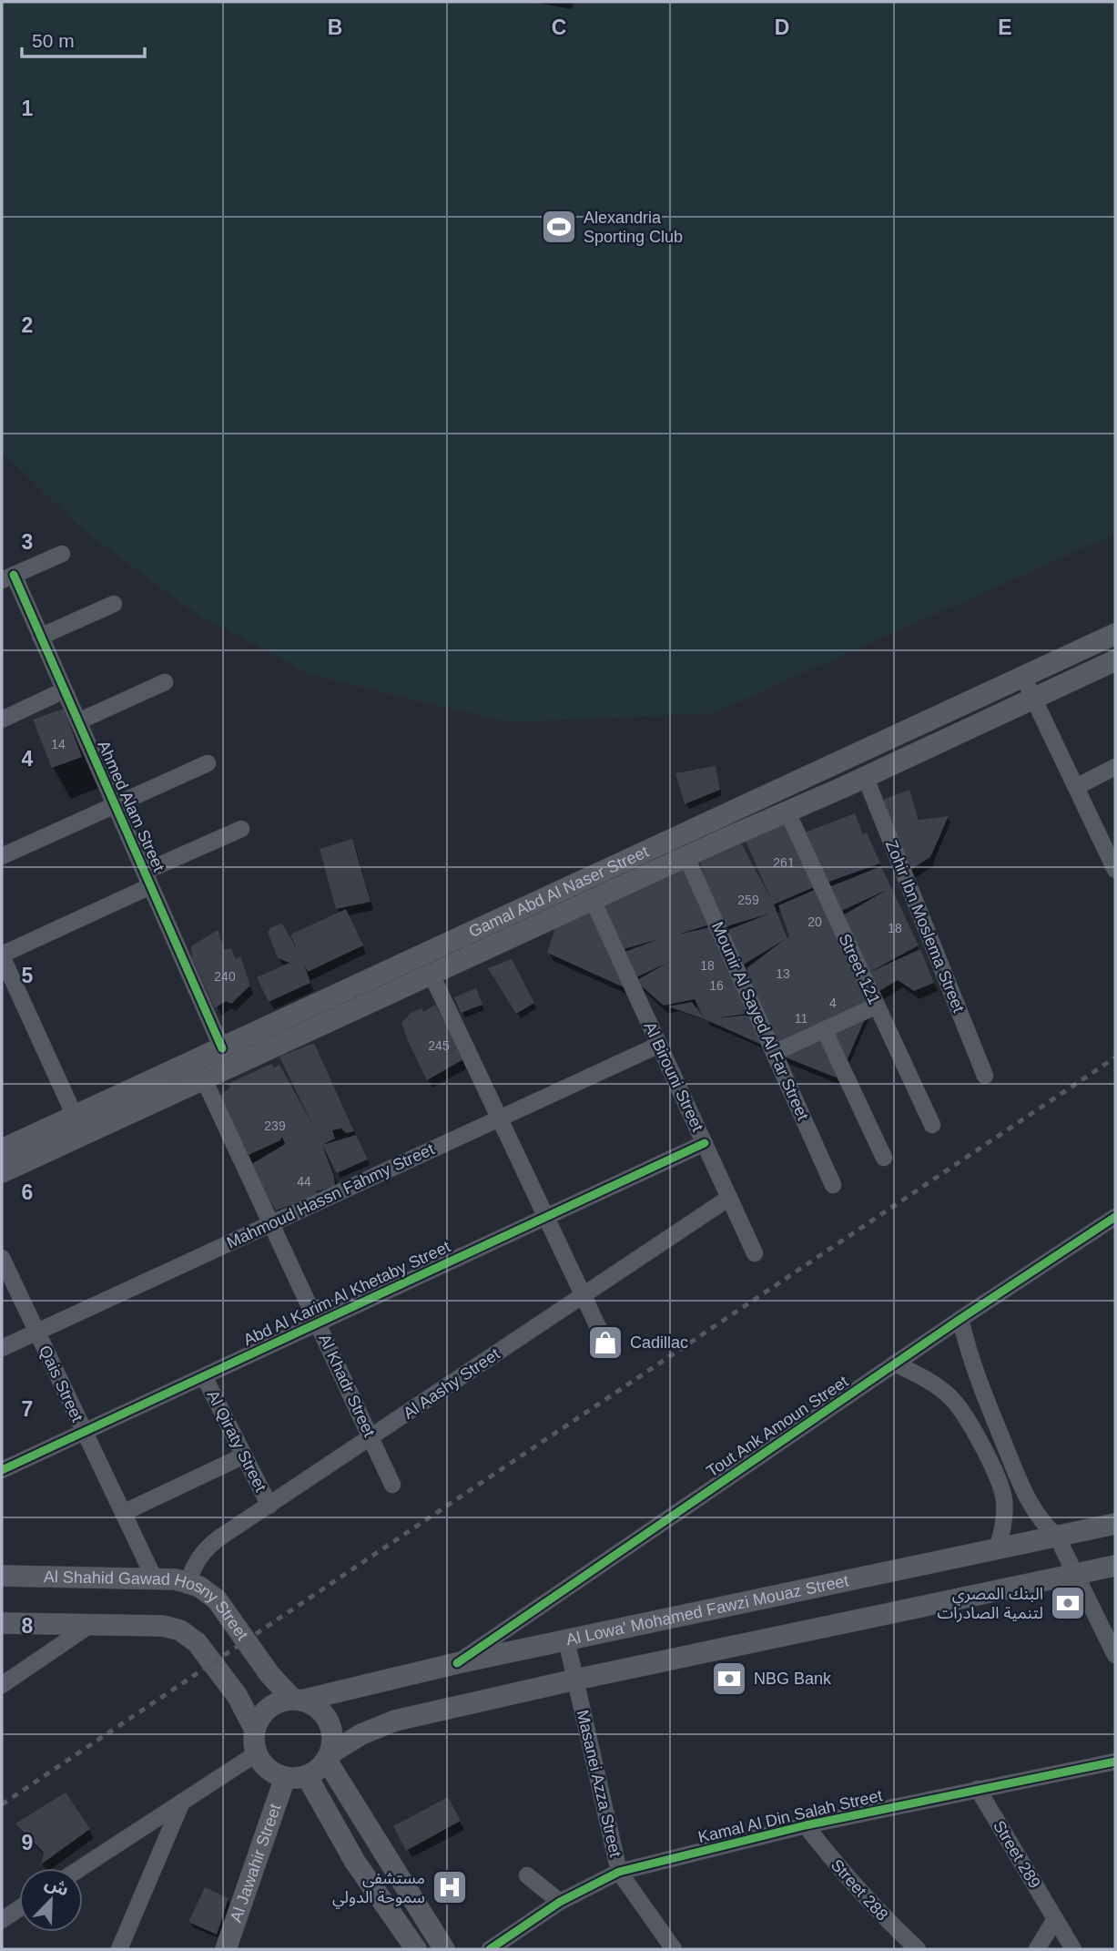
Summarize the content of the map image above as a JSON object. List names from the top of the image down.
{
  "streets": {
    "main road": [
      "Gamal Abd Al Naser Street",
      "Al Lowa' Mohamed Fawzi Mouaz Street",
      "Al Shahid Gawad Hosny Street",
      "Al Jawahir Street"
    ],
    "street": [
      "Ahmed Alam Street",
      "Zohir Ibn Moslema Street",
      "Street 121",
      "Mounir Al Sayed Al Far Street",
      "Al Birouni Street",
      "Mahmoud Hassn Fahmy Street",
      "Abd Al Karim Al Khetaby Street",
      "Qais Street",
      "Al Aashy Street",
      "Al Khadr Street",
      "Tout Ank Amoun Street",
      "Al Qiraty Street",
      "Masanei Azza Street",
      "Kamal Al Din Salah Street",
      "Street 289",
      "Street 288"
    ]
  },
  "crossings": [
    ["Ahmed Alam Street", "Gamal Abd Al Naser Street"],
    ["Gamal Abd Al Naser Street", "Zohir Ibn Moslema Street"],
    ["Gamal Abd Al Naser Street", "Street 121"],
    ["Gamal Abd Al Naser Street", "Mounir Al Sayed Al Far Street"],
    ["Gamal Abd Al Naser Street", "Al Birouni Street"],
    ["Gamal Abd Al Naser Street", "Al Khadr Street"],
    ["Al Birouni Street", "Mahmoud Hassn Fahmy Street"],
    ["Al Birouni Street", "Abd Al Karim Al Khetaby Street"],
    ["Al Birouni Street", "Al Aashy Street"],
    ["Mahmoud Hassn Fahmy Street", "Qais Street"],
    ["Mahmoud Hassn Fahmy Street", "Al Khadr Street"],
    ["Abd Al Karim Al Khetaby Street", "Qais Street"],
    ["Abd Al Karim Al Khetaby Street", "Al Khadr Street"],
    ["Abd Al Karim Al Khetaby Street", "Al Qiraty Street"],
    ["Qais Street", "Al Shahid Gawad Hosny Street"],
    ["Al Aashy Street", "Al Khadr Street"],
    ["Al Aashy Street", "Al Qiraty Street"],
    ["Al Aashy Street", "Al Shahid Gawad Hosny Street"],
    ["Tout Ank Amoun Street", "Al Lowa' Mohamed Fawzi Mouaz Street"],
    ["Al Lowa' Mohamed Fawzi Mouaz Street", "Al Shahid Gawad Hosny Street"],
    ["Al Lowa' Mohamed Fawzi Mouaz Street", "Masanei Azza Street"],
    ["Al Lowa' Mohamed Fawzi Mouaz Street", "Al Jawahir Street"],
    ["Al Shahid Gawad Hosny Street", "Al Jawahir Street"],
    ["Masanei Azza Street", "Kamal Al Din Salah Street"],
    ["Kamal Al Din Salah Street", "Street 289"],
    ["Kamal Al Din Salah Street", "Street 288"]
  ],
  "places": {
    "sports": ["Alexandria Sporting Club"],
    "shop": ["Cadillac"],
    "bank": ["البنك المصري لتنمية الصادرات", "NBG Bank"],
    "hospital": ["مستشفى سموحة الدولي"]
  },
  "house_numbers": [
    "14",
    "261",
    "259",
    "20",
    "18",
    "18",
    "13",
    "240",
    "16",
    "4",
    "11",
    "245",
    "239",
    "44"
  ],
  "scale_bar": "50 m",
  "north": "top right",
  "grid": {
    "columns": [
      "B",
      "C",
      "D",
      "E"
    ],
    "rows": [
      "1",
      "2",
      "3",
      "4",
      "5",
      "6",
      "7",
      "8",
      "9"
    ]
  }
}
